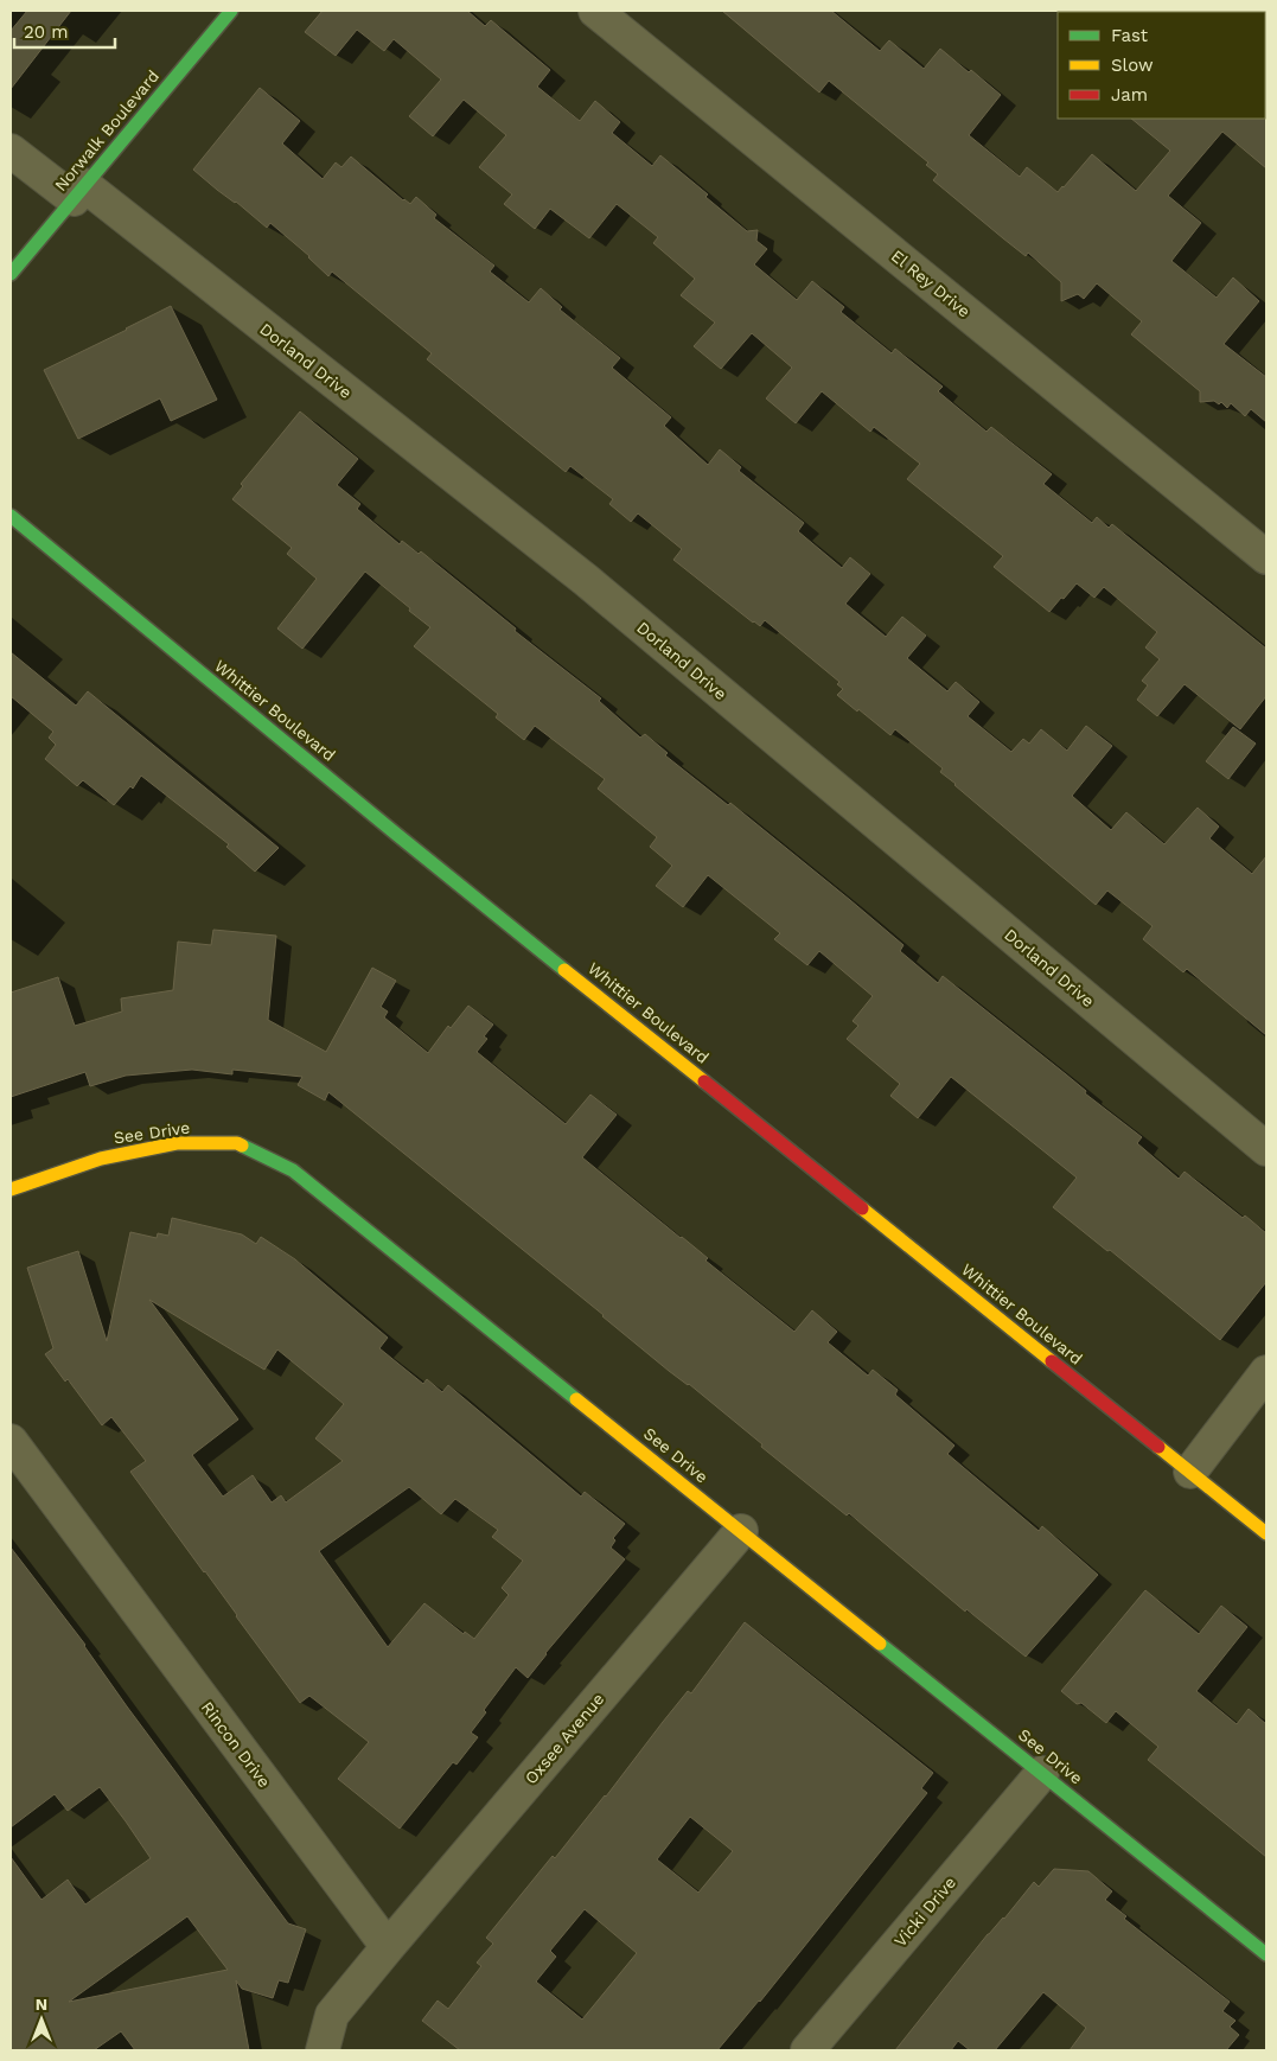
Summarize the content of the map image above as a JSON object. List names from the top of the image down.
{
  "streets": {
    "main road": ["Norwalk Boulevard", "Whittier Boulevard", "See Drive"],
    "street": [
      "El Rey Drive",
      "Dorland Drive",
      "Oxsee Avenue",
      "Rincon Drive",
      "Vicki Drive"
    ]
  },
  "crossings": [
    ["Norwalk Boulevard", "Dorland Drive"],
    ["See Drive", "Oxsee Avenue"],
    ["See Drive", "Vicki Drive"],
    ["Oxsee Avenue", "Rincon Drive"]
  ],
  "legend": ["Fast", "Slow", "Jam"],
  "scale_bar": "20 m",
  "north": "top"
}
